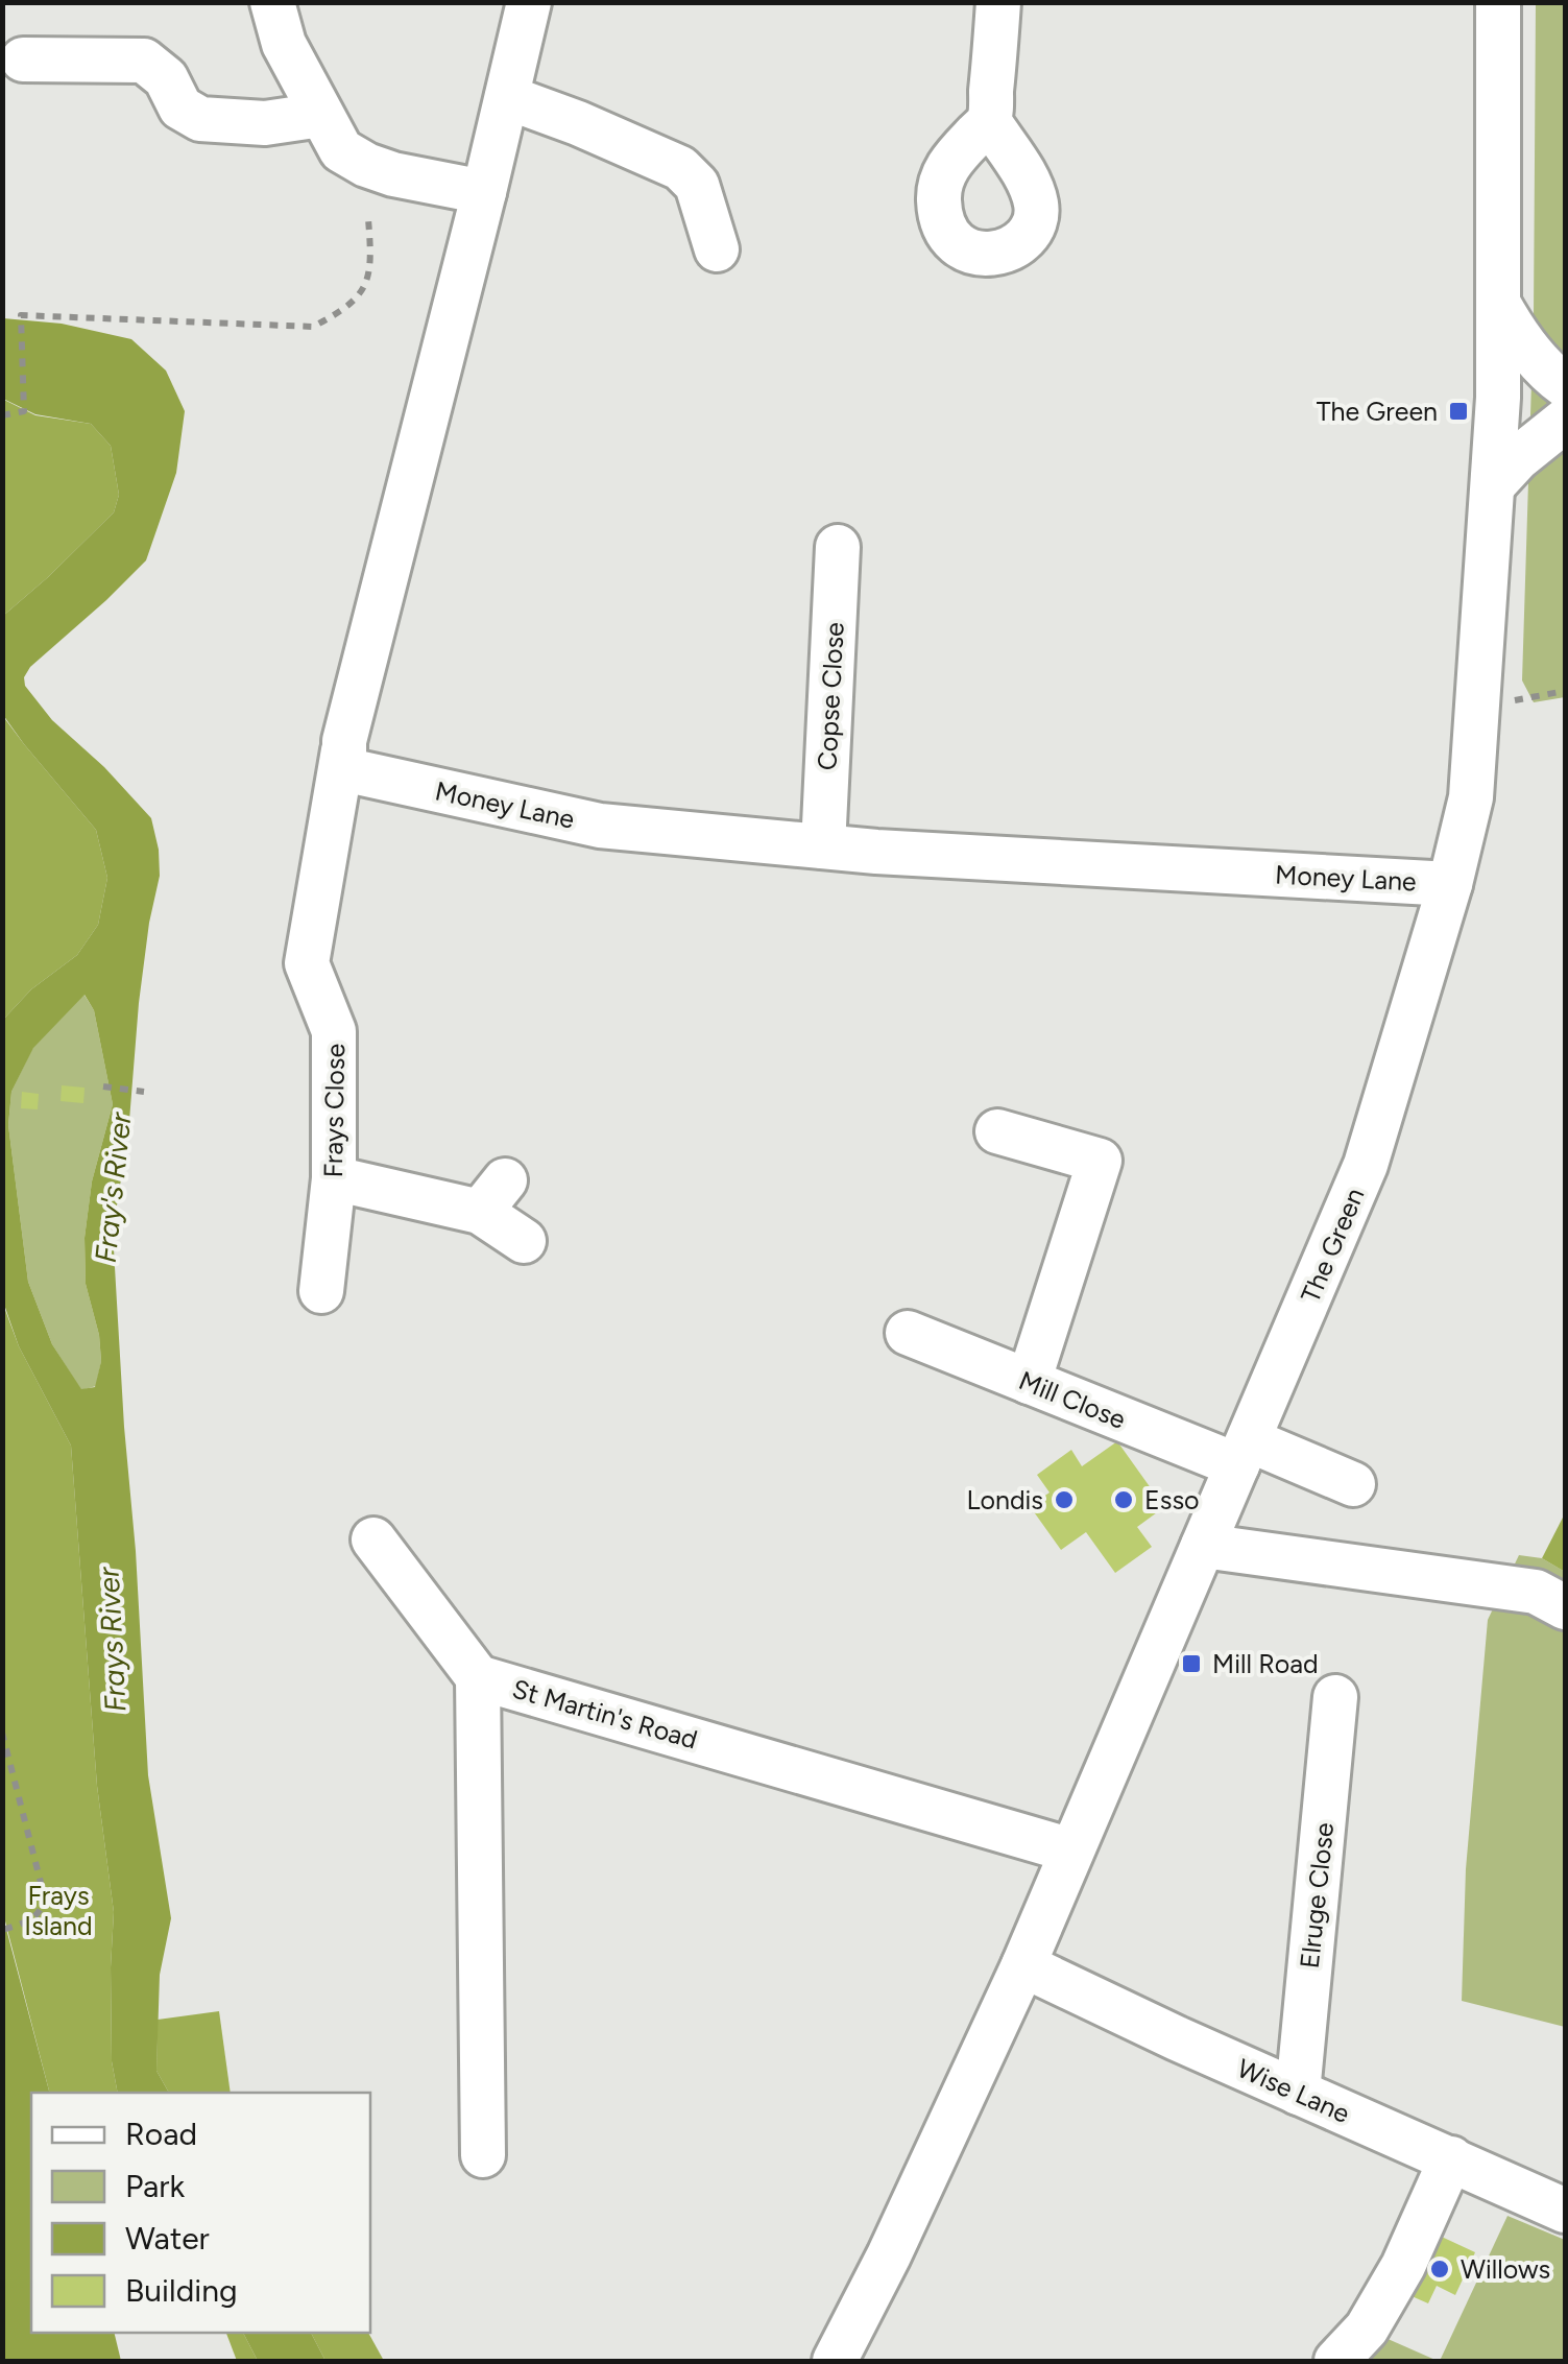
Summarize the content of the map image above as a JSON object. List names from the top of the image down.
{
  "streets": {
    "street": [
      "Copse Close",
      "Money Lane",
      "Frays Close",
      "The Green",
      "Mill Close",
      "St Martin's Road",
      "Elruge Close",
      "Wise Lane"
    ]
  },
  "crossings": [
    ["Copse Close", "Money Lane"],
    ["Money Lane", "Frays Close"],
    ["Money Lane", "The Green"],
    ["The Green", "Mill Close"],
    ["The Green", "St Martin's Road"],
    ["The Green", "Wise Lane"],
    ["Elruge Close", "Wise Lane"]
  ],
  "water": ["Fray's River", "Frays River"],
  "parks": ["Frays Island"],
  "places": {
    "transit": ["The Green", "Mill Road"],
    "other": ["Londis", "Esso", "Willows"]
  },
  "legend": [
    "Road",
    "Park",
    "Water",
    "Building"
  ]
}
